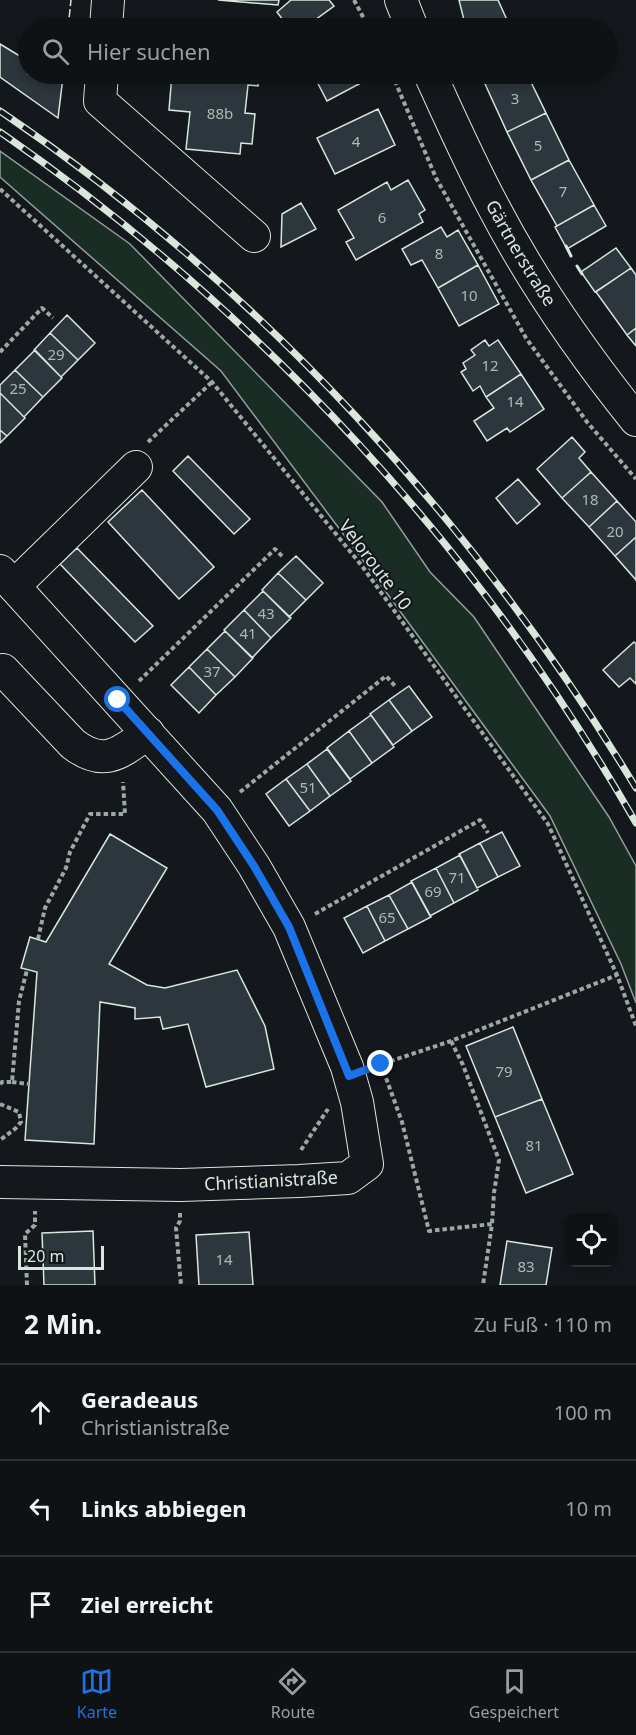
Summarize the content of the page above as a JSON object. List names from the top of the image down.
{
  "streets": {
    "street": ["Gärtnerstraße", "Christianistraße"],
    "path": ["Veloroute 10"]
  },
  "house_numbers": [
    "3",
    "88b",
    "4",
    "5",
    "7",
    "6",
    "8",
    "10",
    "29",
    "12",
    "25",
    "14",
    "18",
    "20",
    "43",
    "41",
    "37",
    "51",
    "71",
    "69",
    "65",
    "79",
    "81",
    "14",
    "83"
  ],
  "scale_bar": "20 m",
  "page": {
    "search": "Hier suchen",
    "scale": "20 m",
    "heading": ["2 Min.", "Zu Fuß · 110 m"],
    "list": [
      ["Geradeaus", "Christianistraße", "100 m"],
      ["Links abbiegen", "10 m"],
      "Ziel erreicht"
    ],
    "nav": ["Karte", "Route", "Gespeichert"]
  }
}
